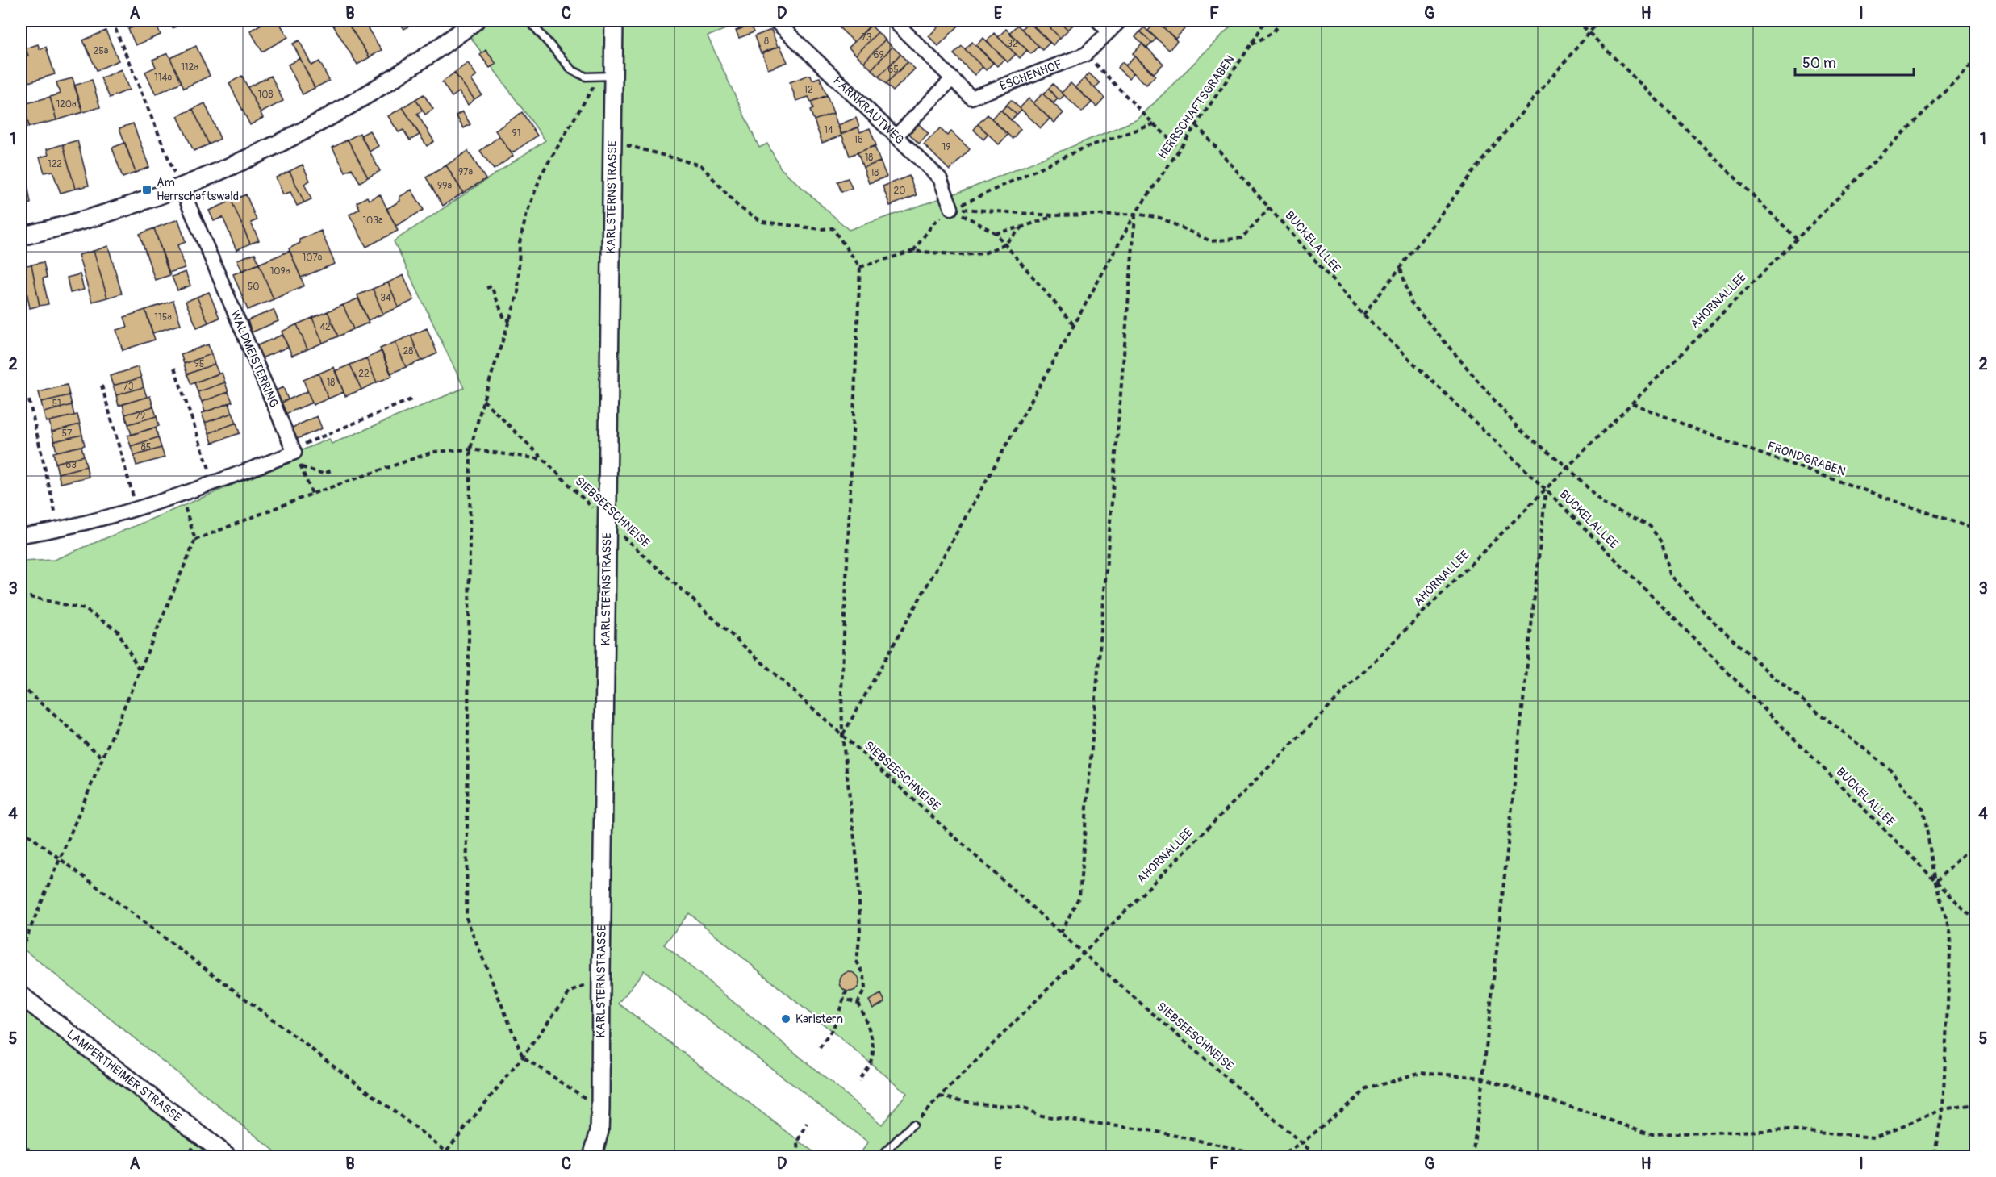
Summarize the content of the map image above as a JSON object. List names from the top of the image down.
{
  "streets": {
    "street": [
      "ESCHENHOF",
      "FARNKRAUTWEG",
      "KARLSTERNSTRASSE",
      "WALDMEISTERRING",
      "LAMPERTHEIMER STRASSE"
    ],
    "path": [
      "HERRSCHAFTSGRABEN",
      "BUCKELALLEE",
      "AHORNALLEE",
      "FRONDGRABEN",
      "SIEBSEESCHNEISE"
    ]
  },
  "crossings": [
    ["HERRSCHAFTSGRABEN", "BUCKELALLEE"],
    ["HERRSCHAFTSGRABEN", "SIEBSEESCHNEISE"],
    ["KARLSTERNSTRASSE", "SIEBSEESCHNEISE"],
    ["BUCKELALLEE", "AHORNALLEE"],
    ["AHORNALLEE", "FRONDGRABEN"],
    ["AHORNALLEE", "SIEBSEESCHNEISE"]
  ],
  "places": {
    "transit": ["Am Herrschaftswald"],
    "other": ["Karlstern"]
  },
  "house_numbers": [
    "73",
    "8",
    "32",
    "25a",
    "69",
    "112a",
    "65",
    "114a",
    "12",
    "108",
    "120a",
    "14",
    "91",
    "16",
    "19",
    "18",
    "122",
    "97a",
    "18",
    "99a",
    "20",
    "103a",
    "107a",
    "109a",
    "50",
    "34",
    "115a",
    "42",
    "28",
    "95",
    "22",
    "18",
    "73",
    "51",
    "79",
    "57",
    "85",
    "63"
  ],
  "scale_bar": "50 m",
  "grid": {
    "columns": [
      "A",
      "B",
      "C",
      "D",
      "E",
      "F",
      "G",
      "H",
      "I"
    ],
    "rows": [
      "1",
      "2",
      "3",
      "4",
      "5"
    ]
  }
}
